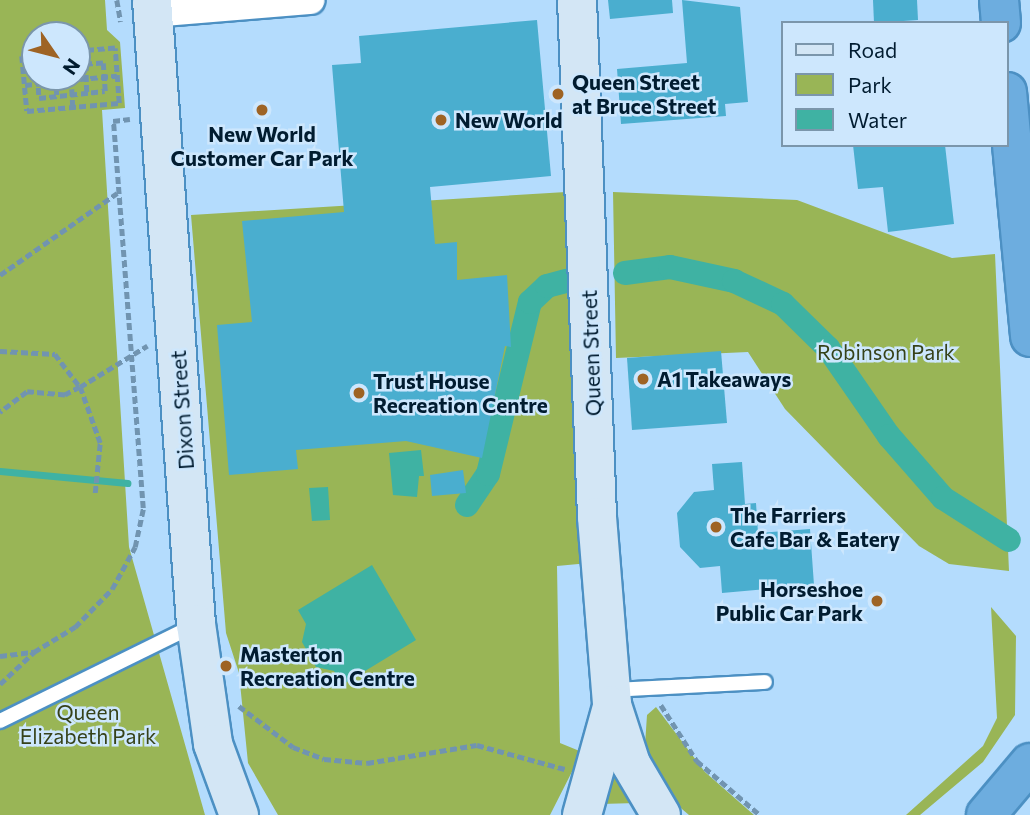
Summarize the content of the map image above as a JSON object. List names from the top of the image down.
{
  "streets": {
    "street": ["Queen Street", "Dixon Street"]
  },
  "parks": ["Robinson Park", "Queen Elizabeth Park"],
  "places": [
    "Queen Street at Bruce Street",
    "New World Customer Car Park",
    "New World",
    "A1 Takeaways",
    "Trust House Recreation Centre",
    "The Farriers Cafe Bar & Eatery",
    "Horseshoe Public Car Park",
    "Masterton Recreation Centre"
  ],
  "legend": ["Road", "Park", "Water"],
  "north": "bottom right"
}
